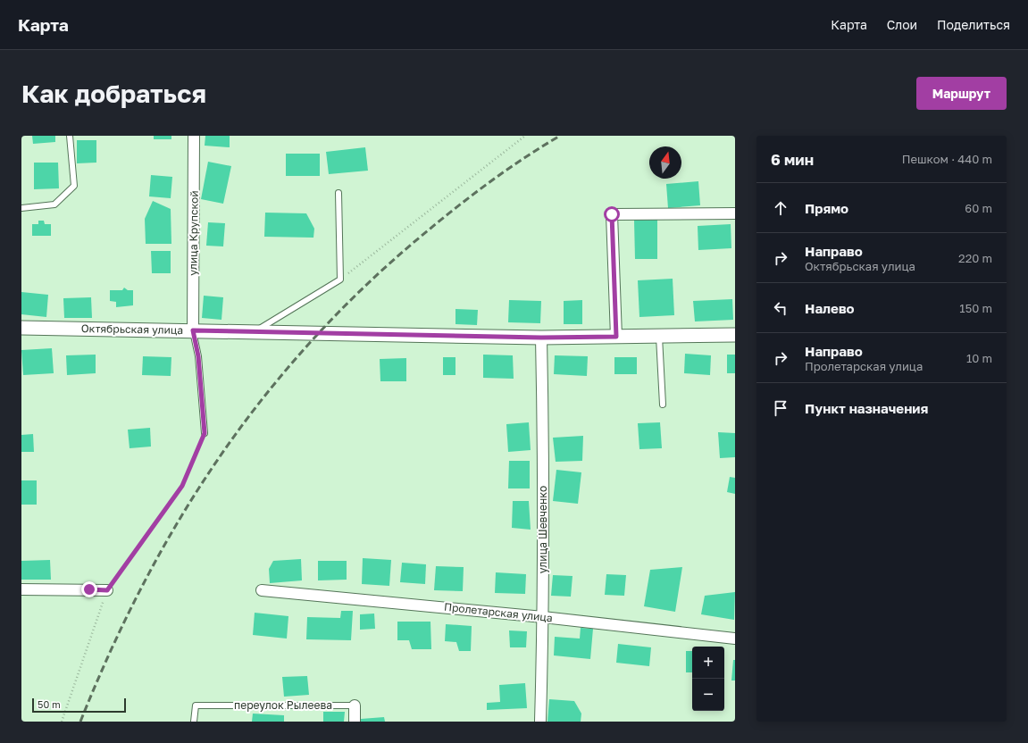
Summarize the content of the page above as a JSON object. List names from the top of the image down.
{
  "streets": {
    "street": [
      "улица Крупской",
      "Октябрьская улица",
      "улица Шевченко",
      "Пролетарская улица",
      "переулок Рылеева"
    ]
  },
  "crossings": [
    ["улица Крупской", "Октябрьская улица"],
    ["Октябрьская улица", "улица Шевченко"],
    ["улица Шевченко", "Пролетарская улица"]
  ],
  "scale_bar": "50 m",
  "north": "top",
  "page": {
    "header": "Карта",
    "nav": ["Карта", "Слои", "Поделиться"],
    "buttons": "Маршрут",
    "title": "Как добраться",
    "heading": ["6 мин", "Пешком · 440 m"],
    "list": [
      ["Прямо", "60 m"],
      ["Направо", "Октябрьская улица", "220 m"],
      ["Налево", "150 m"],
      ["Направо", "Пролетарская улица", "10 m"],
      "Пункт назначения"
    ],
    "map_buttons": ["+", "−"],
    "scale": "50 m"
  }
}
